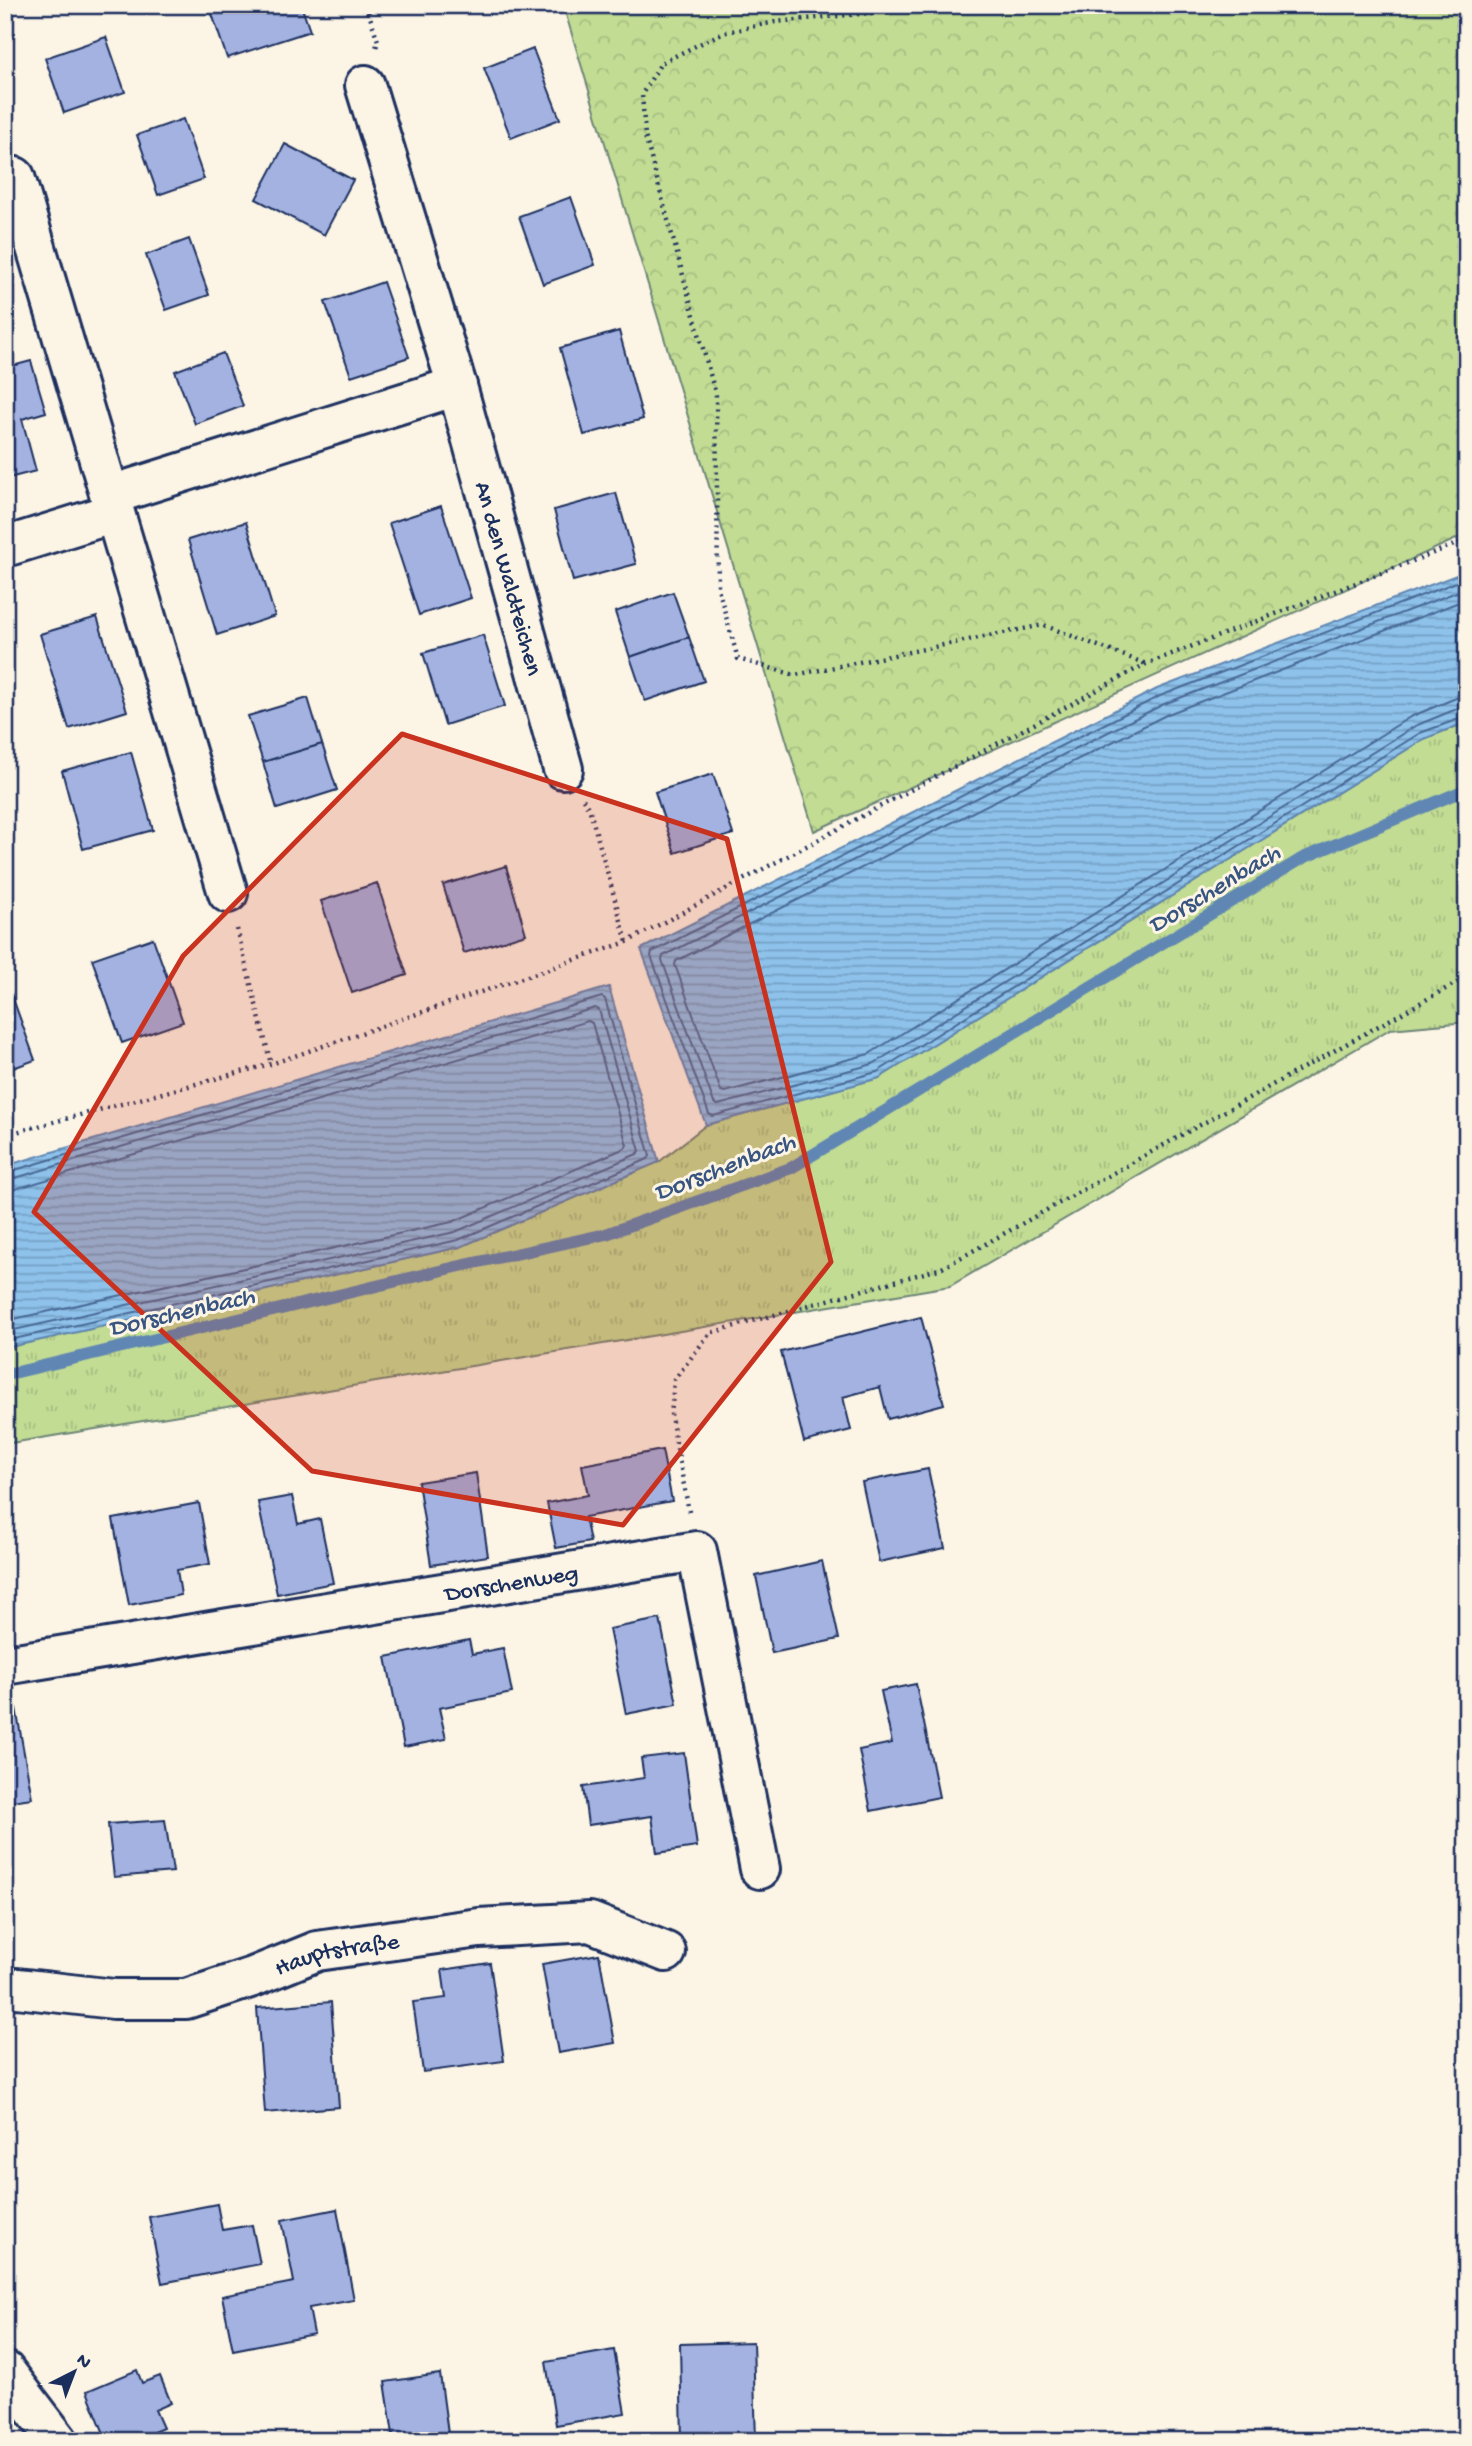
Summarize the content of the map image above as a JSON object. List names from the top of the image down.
{
  "streets": {
    "street": ["An den Waldteichen", "Dorschenweg", "Hauptstraße"]
  },
  "water": ["Dorschenbach"],
  "north": "top right"
}
